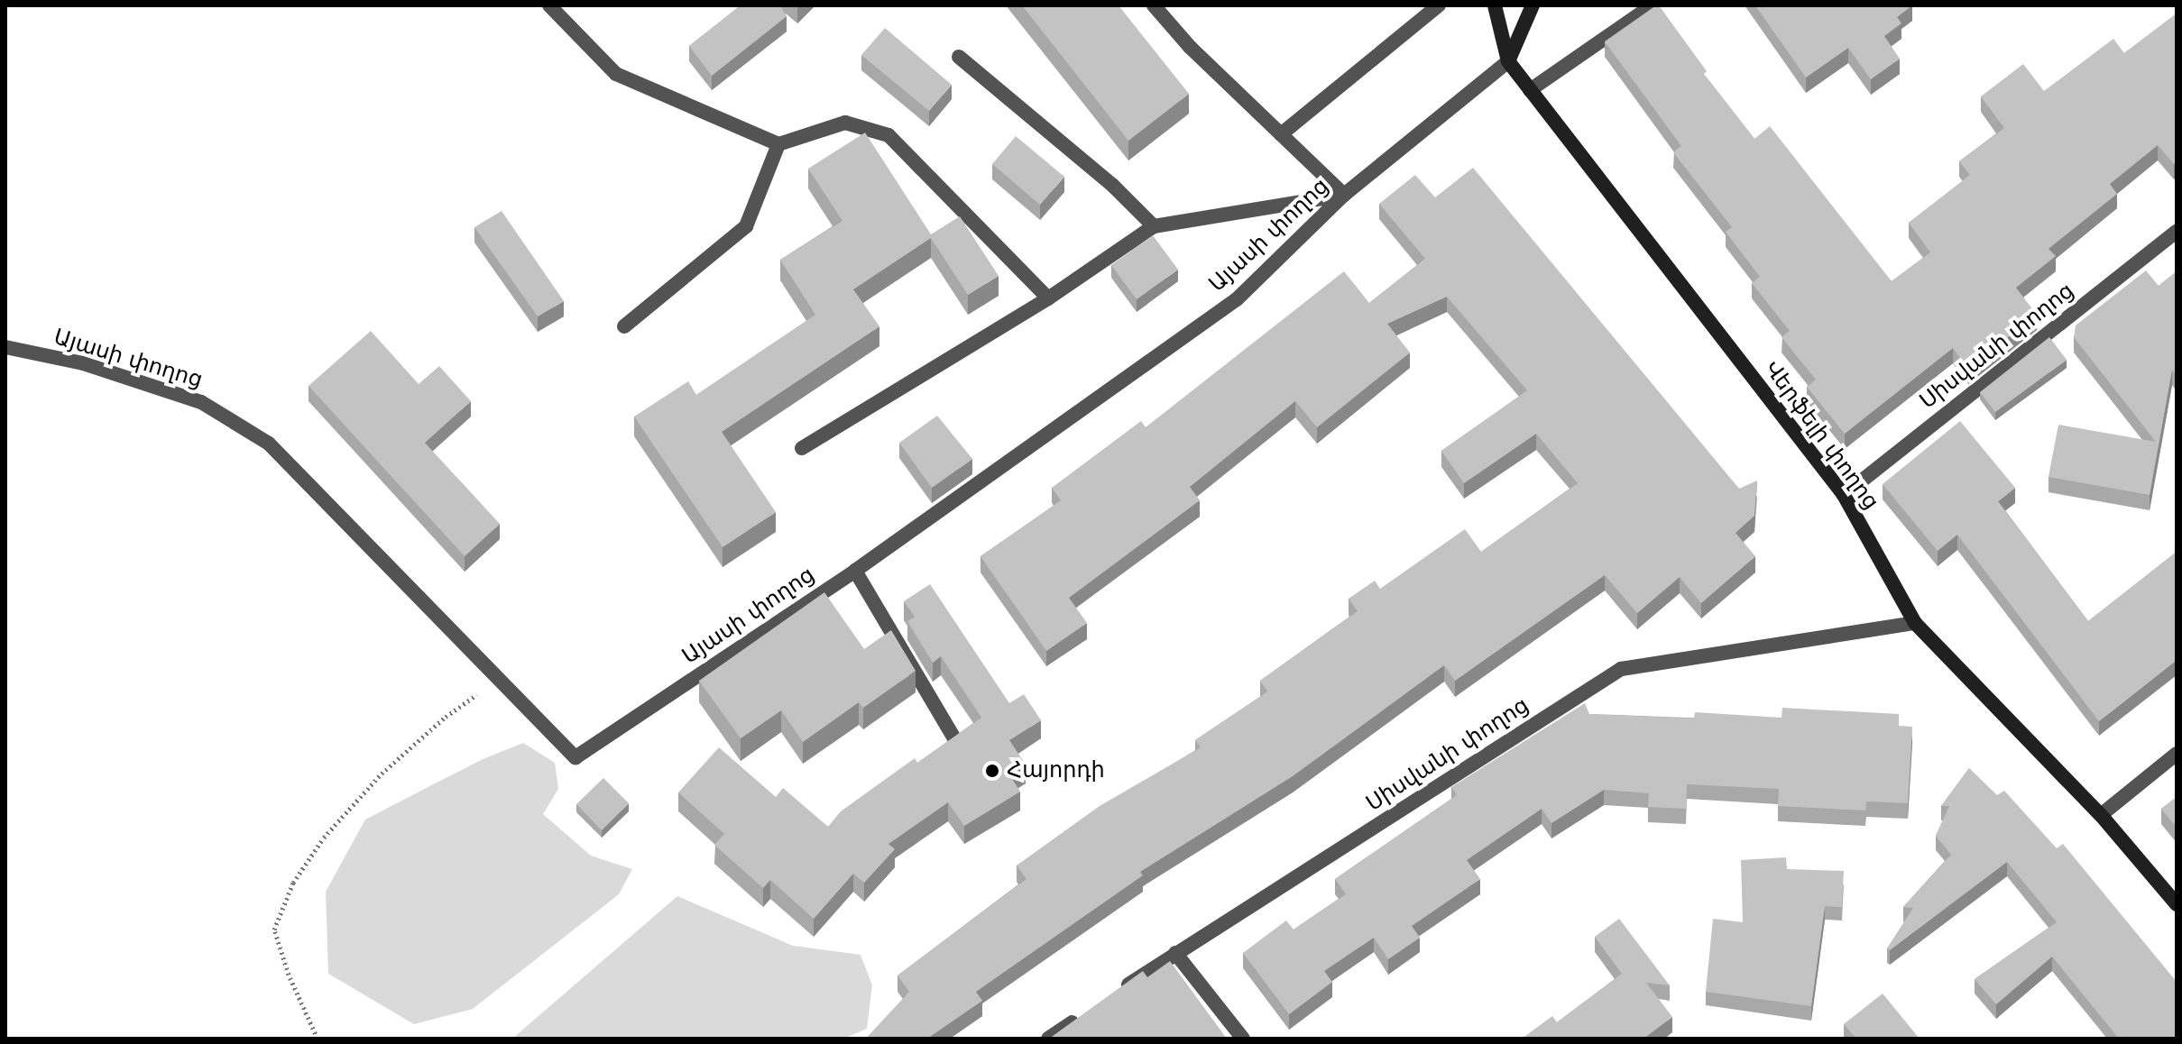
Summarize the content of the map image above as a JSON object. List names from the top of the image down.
{
  "streets": {
    "street": ["Այասի փողոց", "Սիսվանի փողոց", "Վերֆելի փողոց"]
  },
  "crossings": [
    ["Այասի փողոց", "Վերֆելի փողոց"],
    ["Սիսվանի փողոց", "Վերֆելի փողոց"]
  ],
  "places": ["Հայորդի"]
}
